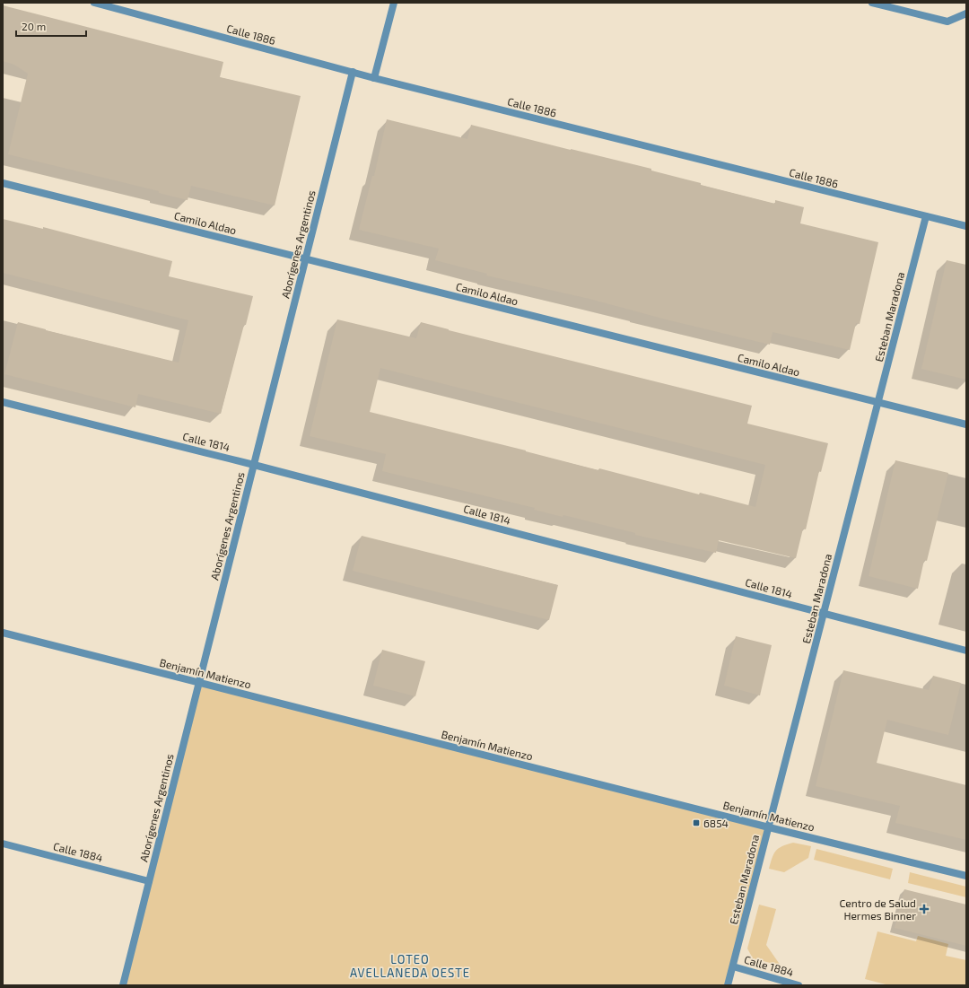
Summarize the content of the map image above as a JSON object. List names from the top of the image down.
{
  "streets": {
    "street": [
      "Calle 1886",
      "Camilo Aldao",
      "Aborígenes Argentinos",
      "Esteban Maradona",
      "Calle 1814",
      "Benjamín Matienzo",
      "Calle 1884"
    ]
  },
  "crossings": [
    ["Calle 1886", "Aborígenes Argentinos"],
    ["Calle 1886", "Esteban Maradona"],
    ["Camilo Aldao", "Aborígenes Argentinos"],
    ["Camilo Aldao", "Esteban Maradona"],
    ["Aborígenes Argentinos", "Calle 1814"],
    ["Aborígenes Argentinos", "Benjamín Matienzo"],
    ["Aborígenes Argentinos", "Calle 1884"],
    ["Esteban Maradona", "Calle 1814"],
    ["Esteban Maradona", "Benjamín Matienzo"],
    ["Esteban Maradona", "Calle 1884"]
  ],
  "districts": ["LOTEO AVELLANEDA OESTE"],
  "places": {
    "transit": ["6854"],
    "health": ["Centro de Salud Hermes Binner"]
  },
  "scale_bar": "20 m"
}
